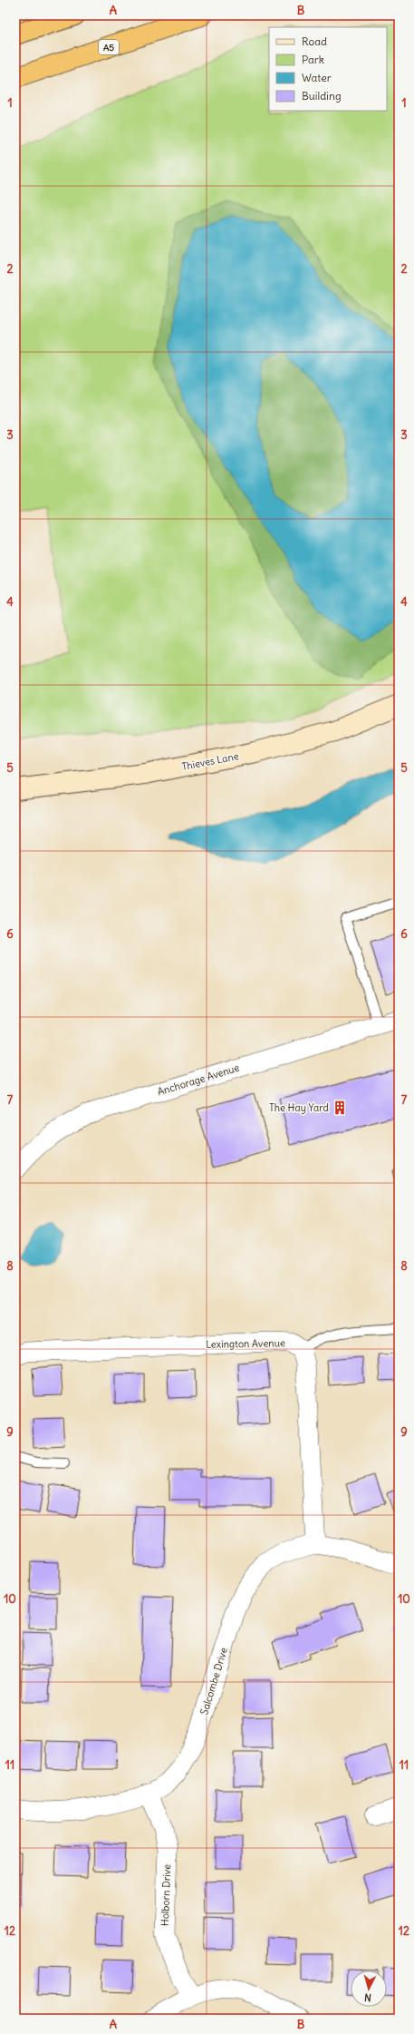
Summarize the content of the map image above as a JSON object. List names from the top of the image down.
{
  "streets": {
    "highway": ["A5"],
    "main road": ["Thieves Lane"],
    "street": [
      "Anchorage Avenue",
      "Lexington Avenue",
      "Salcombe Drive",
      "Holborn Drive"
    ]
  },
  "crossings": [
    ["Salcombe Drive", "Holborn Drive"]
  ],
  "places": {
    "building": ["The Hay Yard"]
  },
  "legend": [
    "Road",
    "Park",
    "Water",
    "Building"
  ],
  "north": "bottom",
  "grid": {
    "columns": ["A", "B"],
    "rows": [
      "1",
      "2",
      "3",
      "4",
      "5",
      "6",
      "7",
      "8",
      "9",
      "10",
      "11",
      "12"
    ]
  }
}
